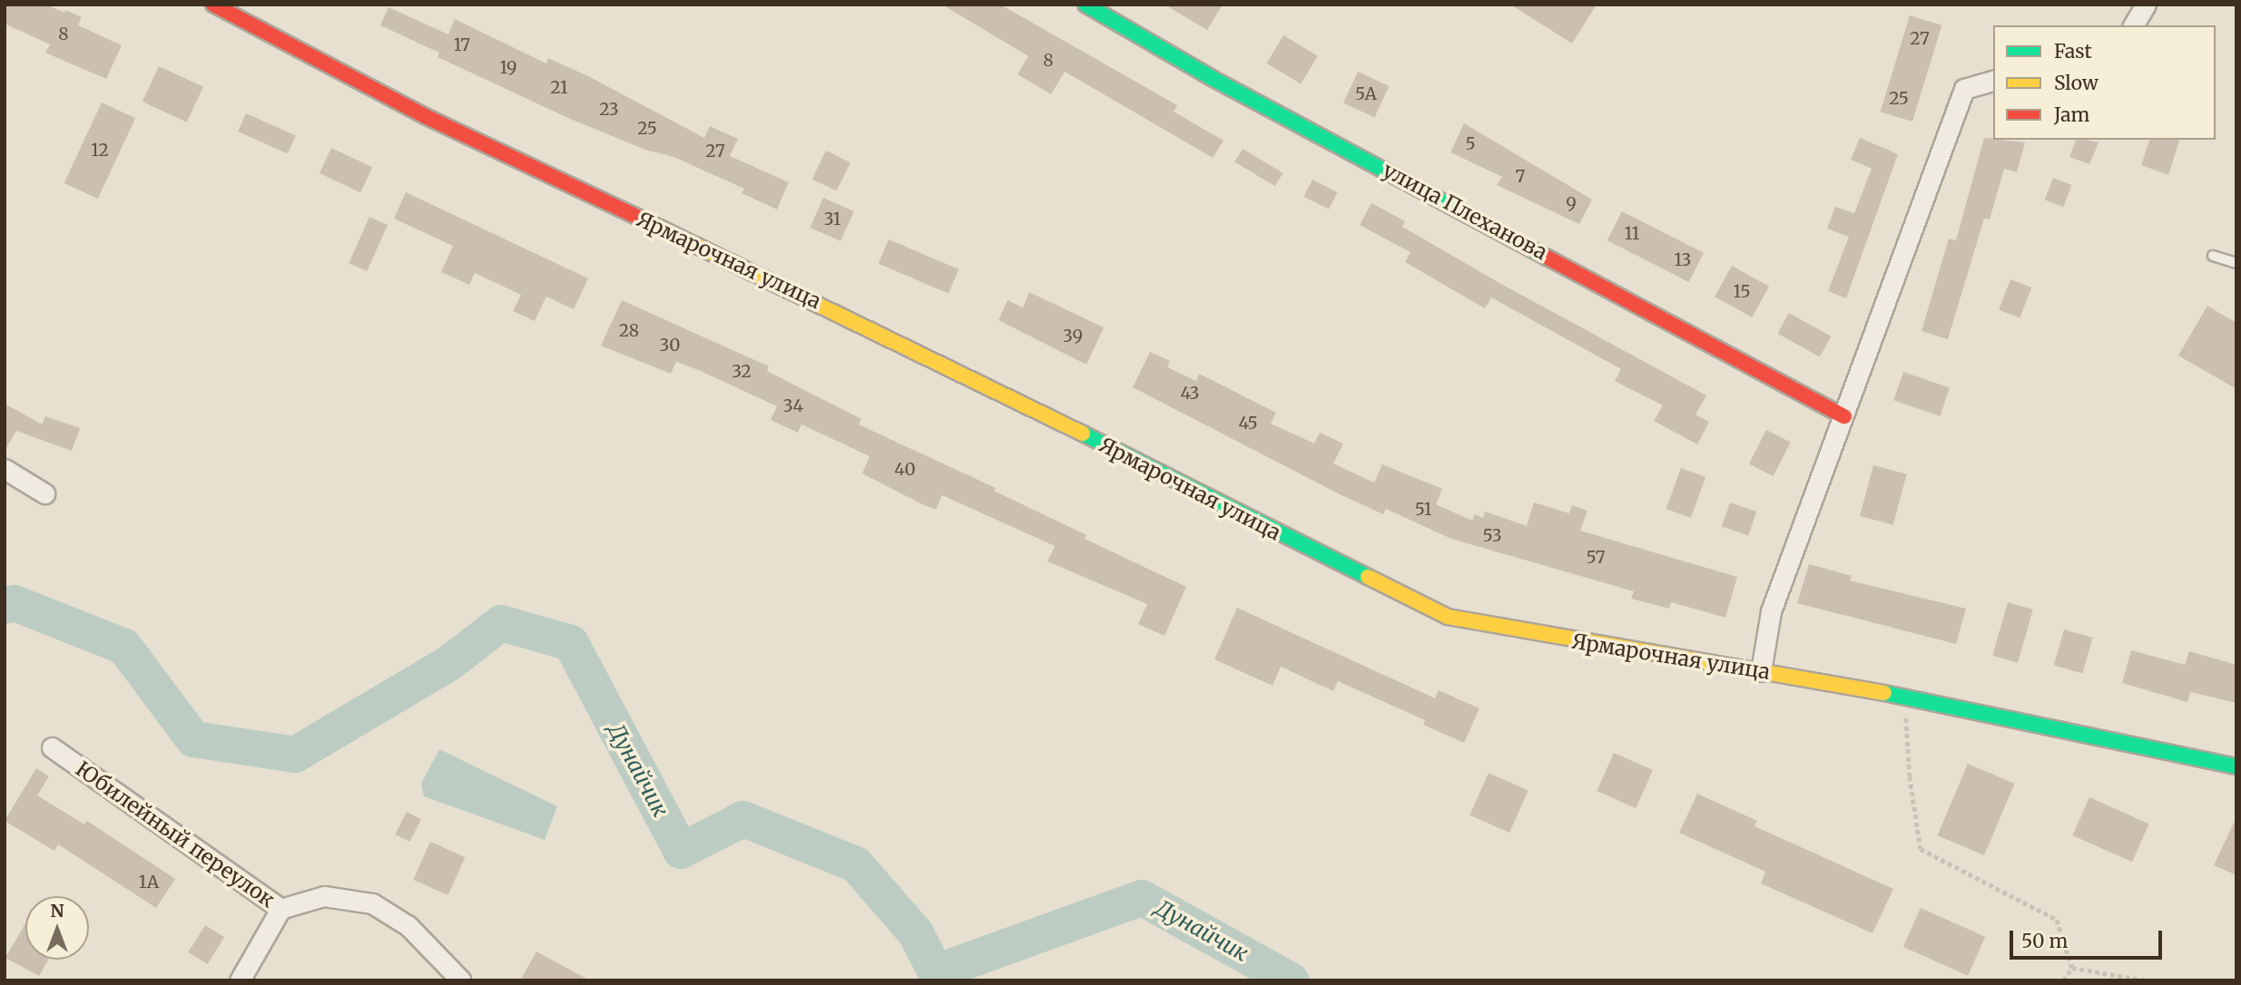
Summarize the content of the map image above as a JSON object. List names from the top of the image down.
{
  "streets": {
    "street": ["улица Плеханова", "Ярмарочная улица", "Юбилейный переулок"]
  },
  "water": ["Дунайчик"],
  "house_numbers": [
    "8",
    "27",
    "17",
    "8",
    "19",
    "21",
    "5А",
    "25",
    "23",
    "25",
    "5",
    "12",
    "27",
    "7",
    "9",
    "31",
    "11",
    "13",
    "15",
    "28",
    "39",
    "30",
    "32",
    "43",
    "34",
    "45",
    "40",
    "51",
    "53",
    "57",
    "1А"
  ],
  "legend": ["Fast", "Slow", "Jam"],
  "scale_bar": "50 m",
  "north": "top"
}
